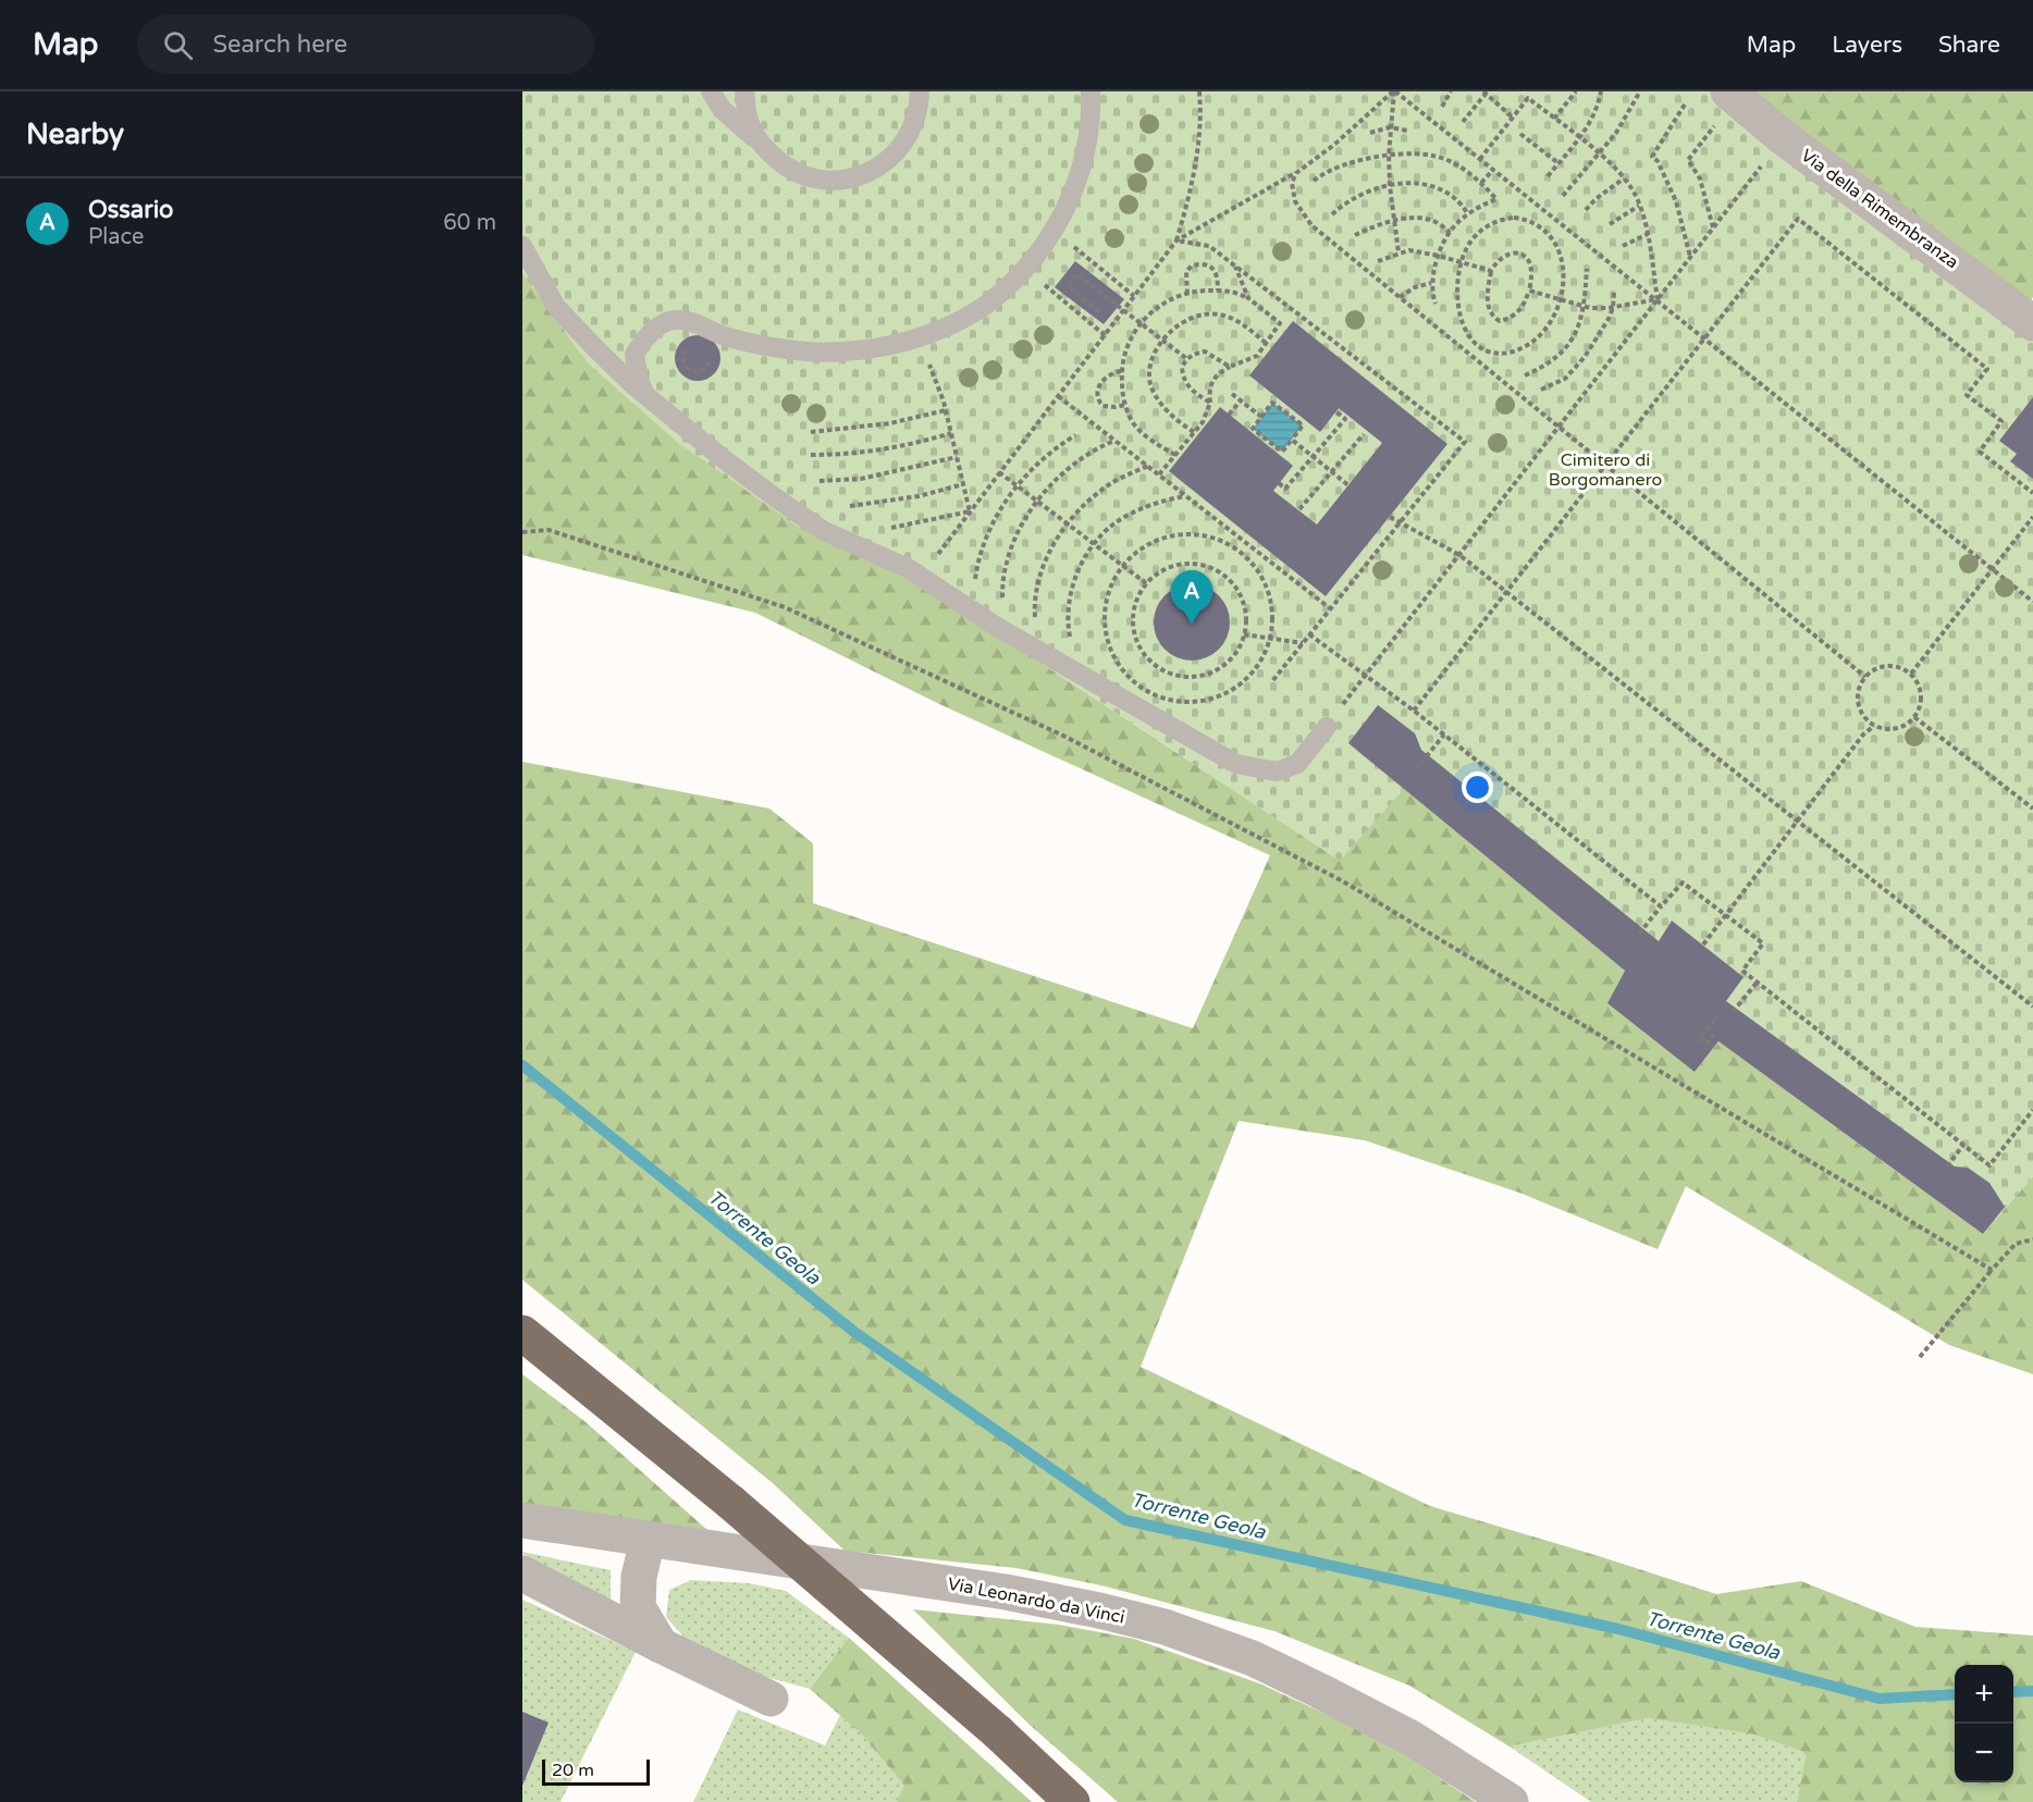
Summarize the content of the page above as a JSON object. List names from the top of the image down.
{
  "streets": {
    "street": ["Via della Rimembranza", "Via Leonardo da Vinci"]
  },
  "water": ["Torrente Geola"],
  "parks": ["Cimitero di Borgomanero"],
  "scale_bar": "20 m",
  "page": {
    "header": "Map",
    "search": "Search here",
    "nav": ["Map", "Layers", "Share"],
    "heading": "Nearby",
    "list": [
      {
        "mark": "A",
        "name": "Ossario",
        "note": "Place",
        "value": "60 m"
      }
    ],
    "pins": "A",
    "map_buttons": ["+", "−"],
    "scale": "20 m"
  }
}
